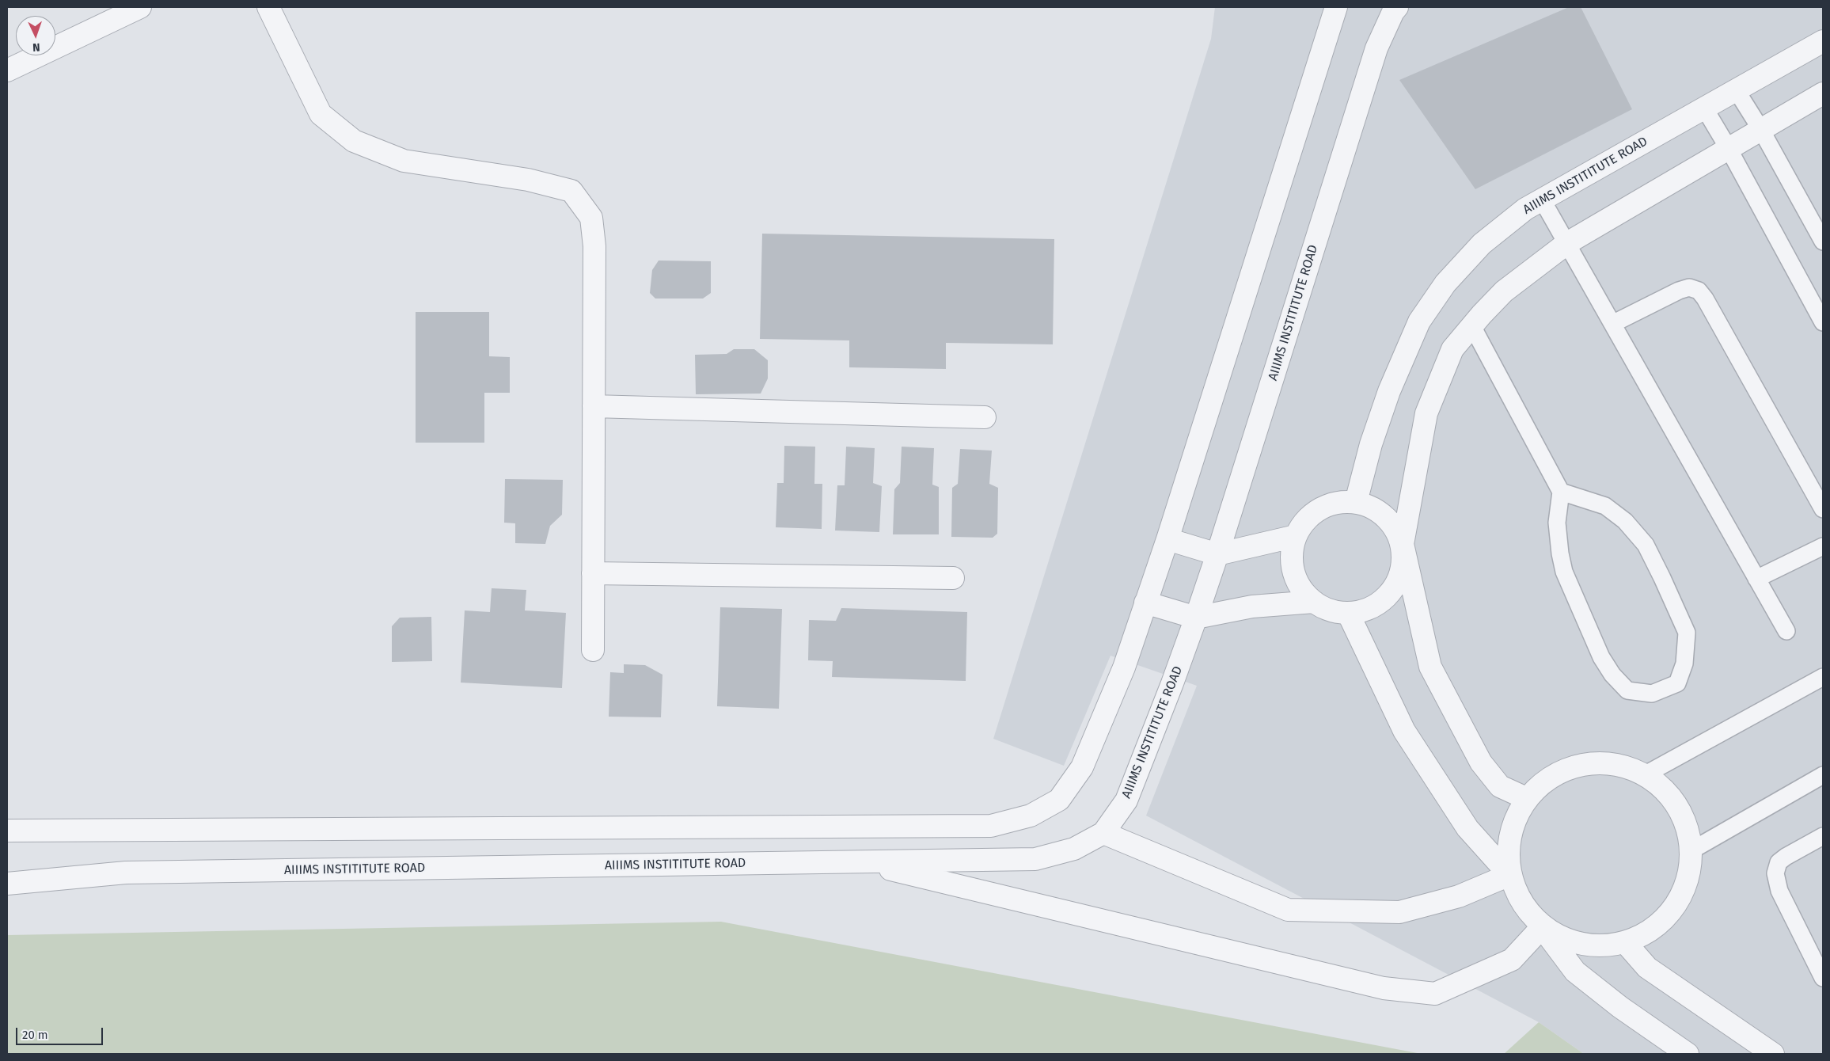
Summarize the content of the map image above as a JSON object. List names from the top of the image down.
{
  "streets": {
    "street": ["AIIIMS INSTITITUTE ROAD"]
  },
  "scale_bar": "20 m",
  "north": "bottom"
}
